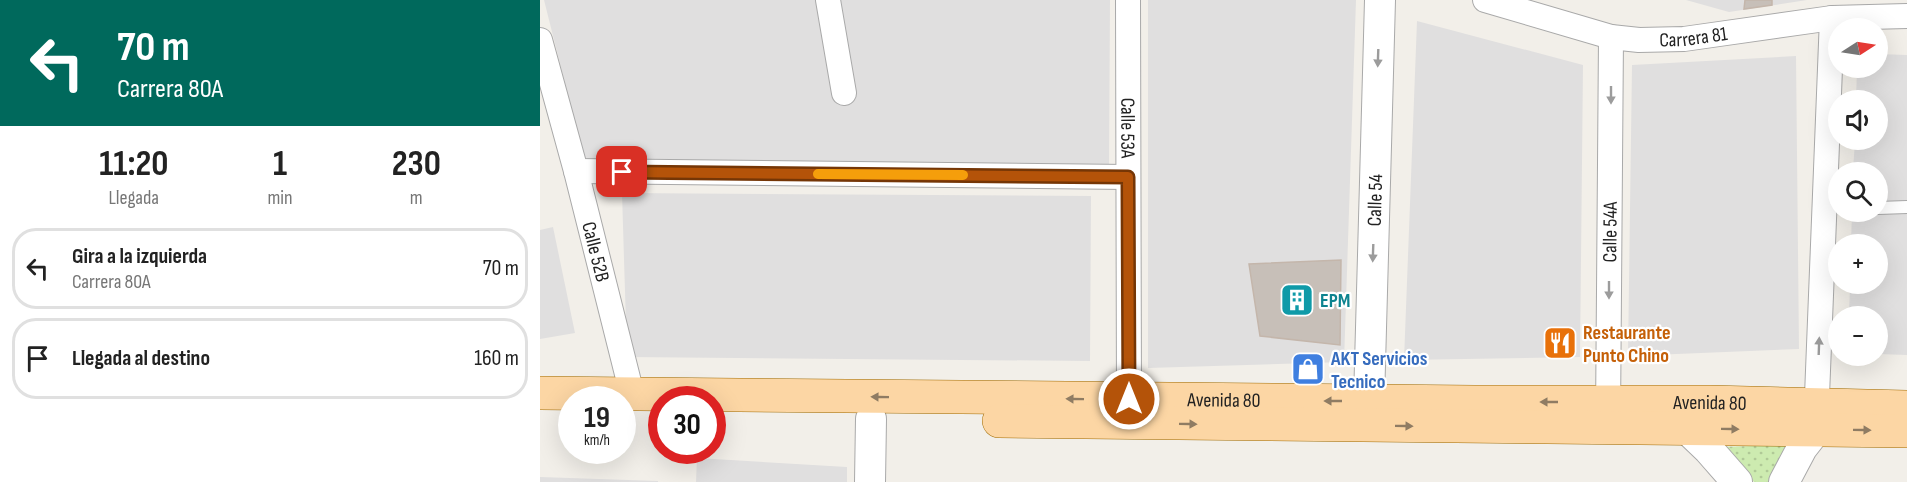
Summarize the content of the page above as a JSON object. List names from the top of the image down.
{
  "streets": {
    "main road": ["Avenida 80"],
    "street": [
      "Carrera 81",
      "Calle 53A",
      "Calle 54",
      "Calle 54A",
      "Calle 52B"
    ]
  },
  "crossings": [
    ["Carrera 81", "Calle 54A"],
    ["Calle 53A", "Avenida 80"],
    ["Calle 54", "Avenida 80"],
    ["Calle 54A", "Avenida 80"]
  ],
  "one_way": ["Calle 54"],
  "places": {
    "building": ["EPM"],
    "restaurant": ["Restaurante Punto Chino"],
    "shop": ["AKT Servicios Tecnico"]
  },
  "north": "right",
  "page": {
    "turn": ["70 m", "Carrera 80A"],
    "map_buttons": ["+", "−"],
    "eta": [
      "11:20",
      "Llegada",
      "1",
      "min",
      "230",
      "m"
    ],
    "list": [
      {
        "name": "Gira a la izquierda",
        "note": "Carrera 80A",
        "value": "70 m"
      },
      {
        "name": "Llegada al destino",
        "value": "160 m"
      }
    ],
    "speed": "19 km/h",
    "limit": "30"
  }
}
